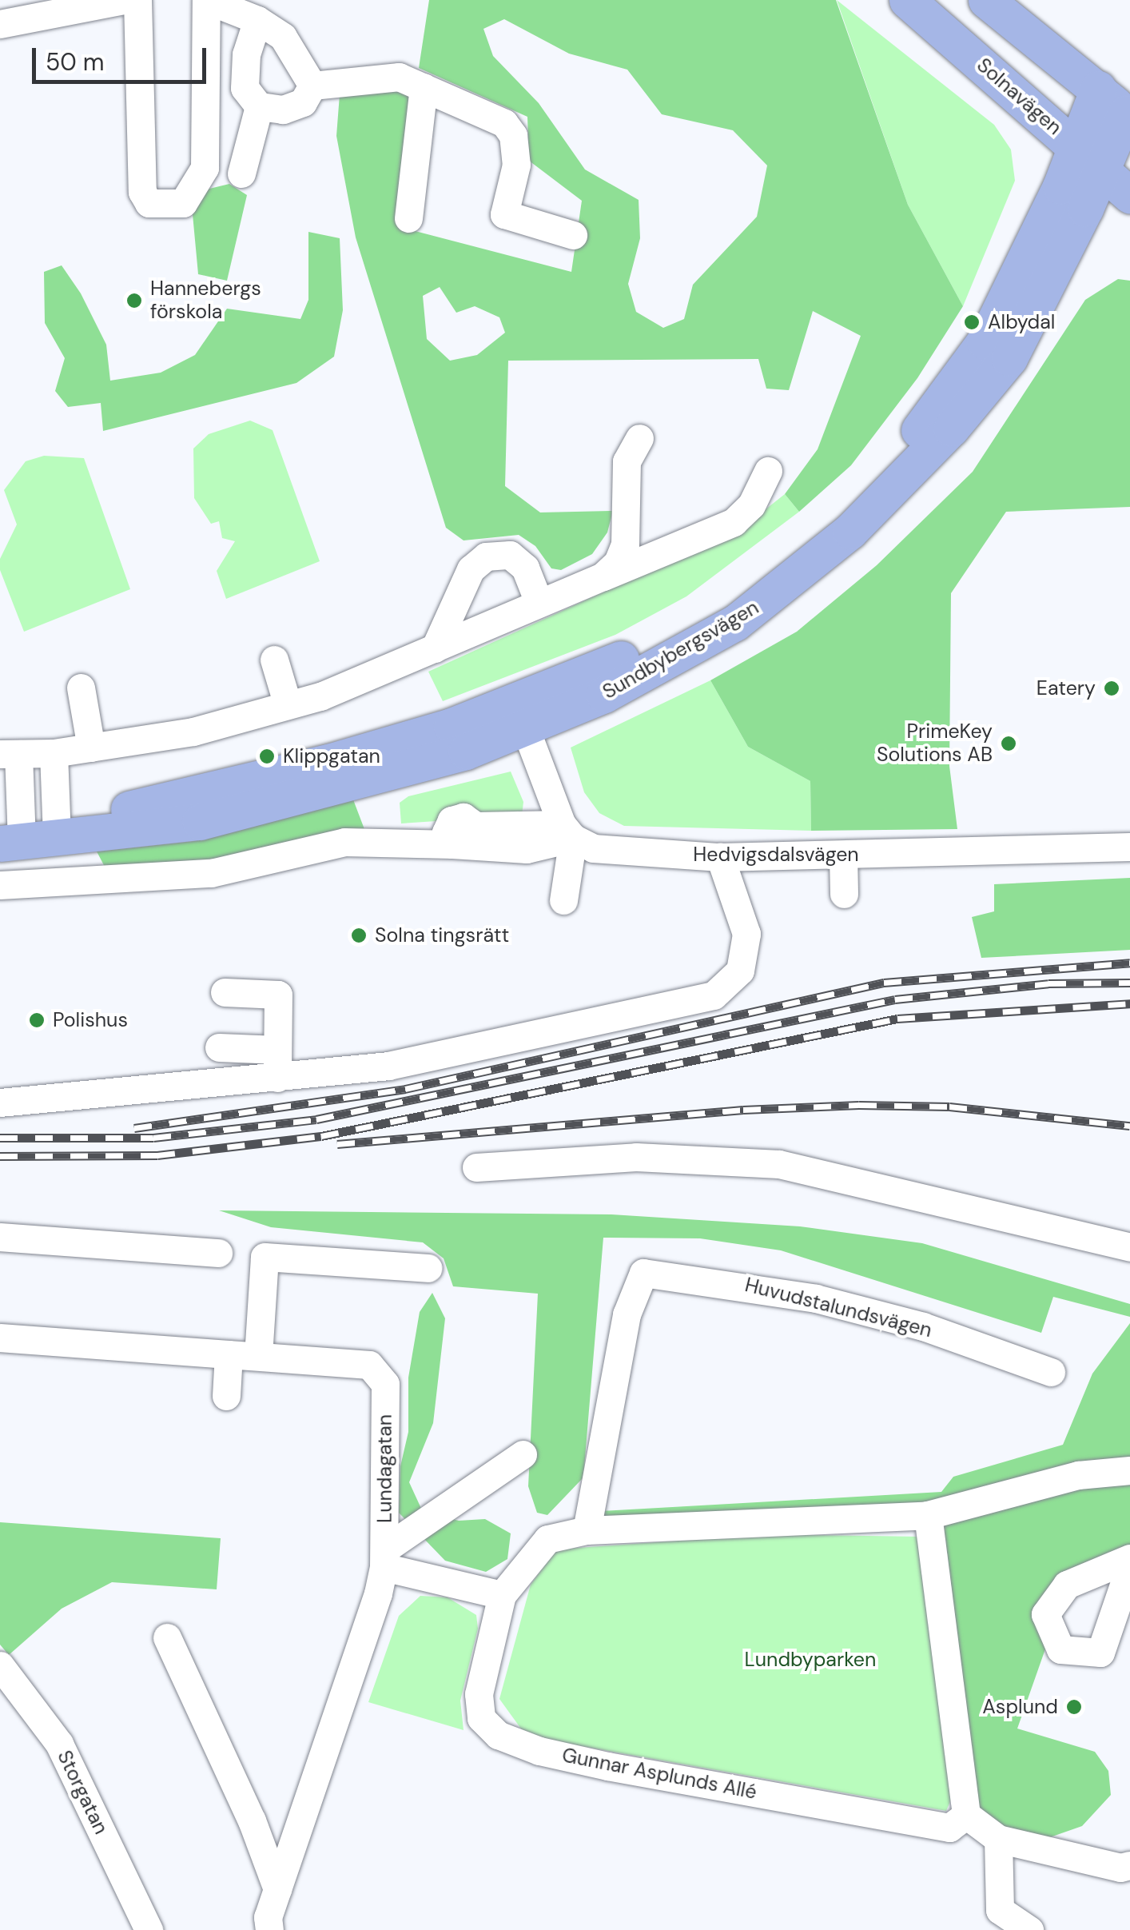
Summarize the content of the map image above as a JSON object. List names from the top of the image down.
{
  "streets": {
    "main road": ["Solnavägen", "Sundbybergsvägen"],
    "street": [
      "Hedvigsdalsvägen",
      "Huvudstalundsvägen",
      "Lundagatan",
      "Gunnar Asplunds Allé",
      "Storgatan"
    ]
  },
  "crossings": [
    ["Solnavägen", "Sundbybergsvägen"],
    ["Huvudstalundsvägen", "Gunnar Asplunds Allé"]
  ],
  "parks": ["Lundbyparken"],
  "places": [
    "Hannebergs förskola",
    "Albydal",
    "Eatery",
    "PrimeKey Solutions AB",
    "Klippgatan",
    "Solna tingsrätt",
    "Polishus",
    "Asplund"
  ],
  "scale_bar": "50 m"
}
